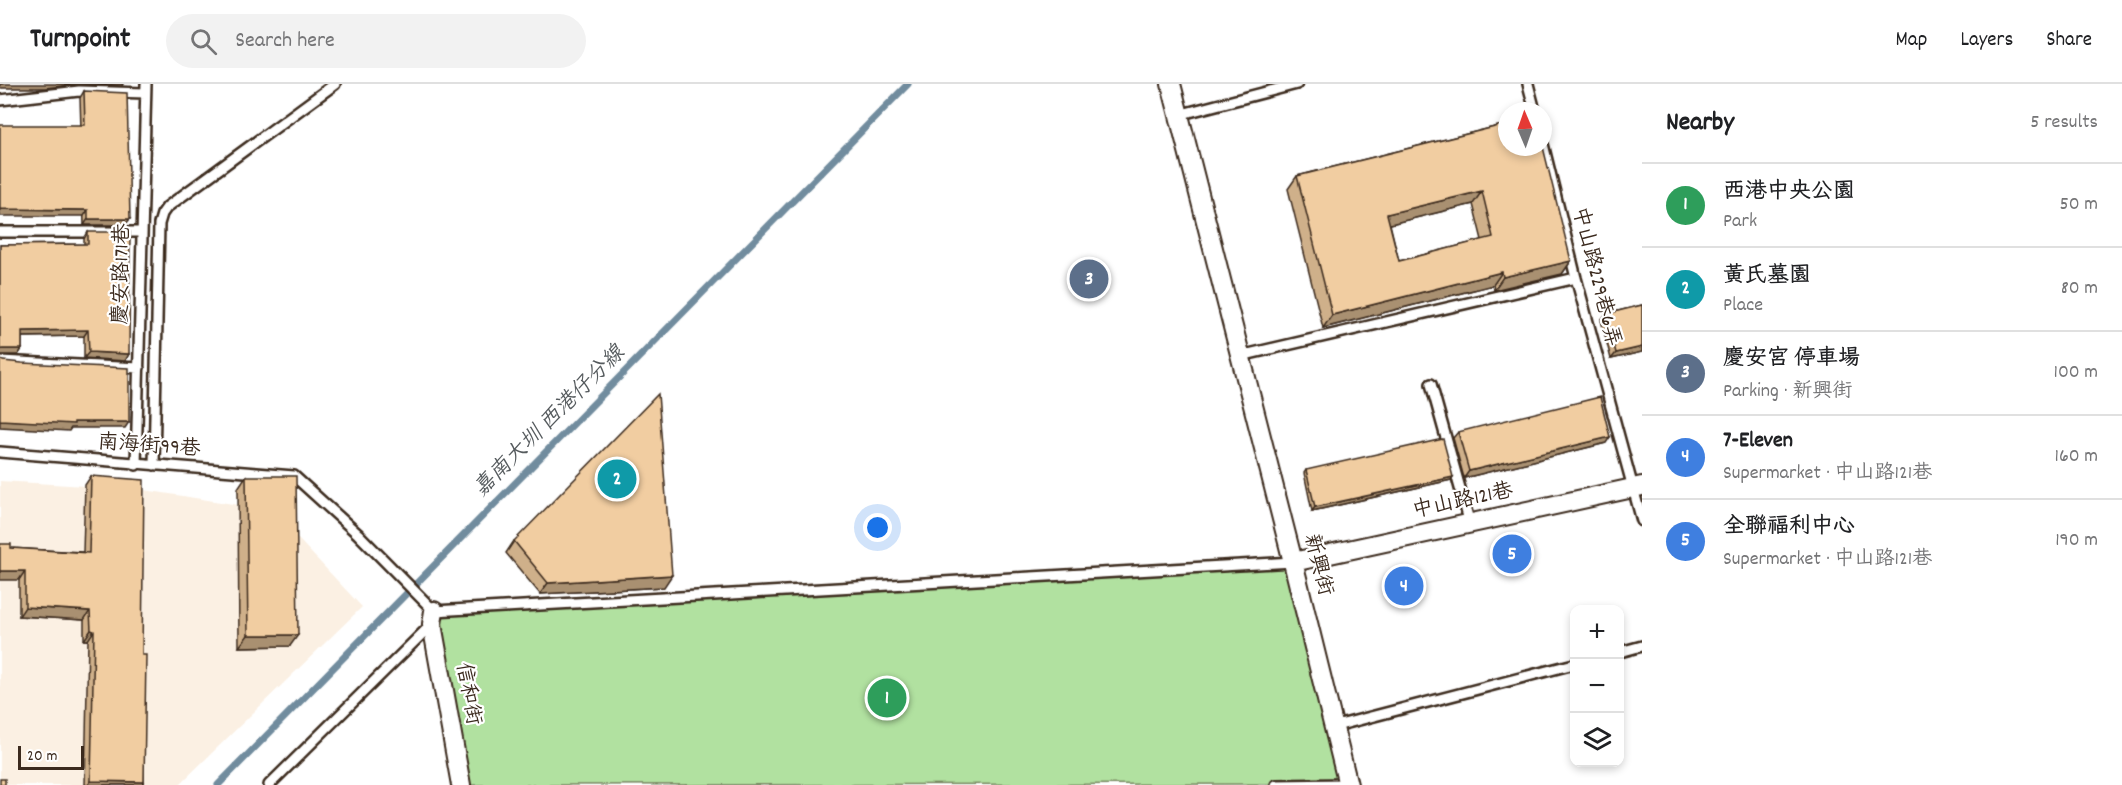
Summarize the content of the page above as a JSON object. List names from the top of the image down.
{
  "streets": {
    "street": ["中山路121巷", "新興街", "信和街"],
    "lane": ["慶安路171巷", "中山路229巷6弄", "南海街99巷"]
  },
  "crossings": [
    ["慶安路171巷", "南海街99巷"],
    ["中山路229巷6弄", "中山路121巷"],
    ["南海街99巷", "信和街"],
    ["中山路121巷", "新興街"]
  ],
  "water": ["嘉南大圳 西港仔分線"],
  "scale_bar": "20 m",
  "north": "top",
  "page": {
    "header": "Turnpoint",
    "search": "Search here",
    "nav": ["Map", "Layers", "Share"],
    "heading": ["Nearby", "5 results"],
    "list": [
      {
        "mark": "1",
        "name": "西港中央公園",
        "note": "Park",
        "value": "50 m"
      },
      {
        "mark": "2",
        "name": "黃氏墓園",
        "note": "Place",
        "value": "80 m"
      },
      {
        "mark": "3",
        "name": "慶安宮 停車場",
        "note": "Parking · 新興街",
        "value": "100 m"
      },
      {
        "mark": "4",
        "name": "7-Eleven",
        "note": "Supermarket · 中山路121巷",
        "value": "160 m"
      },
      {
        "mark": "5",
        "name": "全聯福利中心",
        "note": "Supermarket · 中山路121巷",
        "value": "190 m"
      }
    ],
    "pins": [
      "3",
      "2",
      "5",
      "4",
      "1"
    ],
    "map_buttons": ["+", "−"],
    "scale": "20 m"
  }
}
